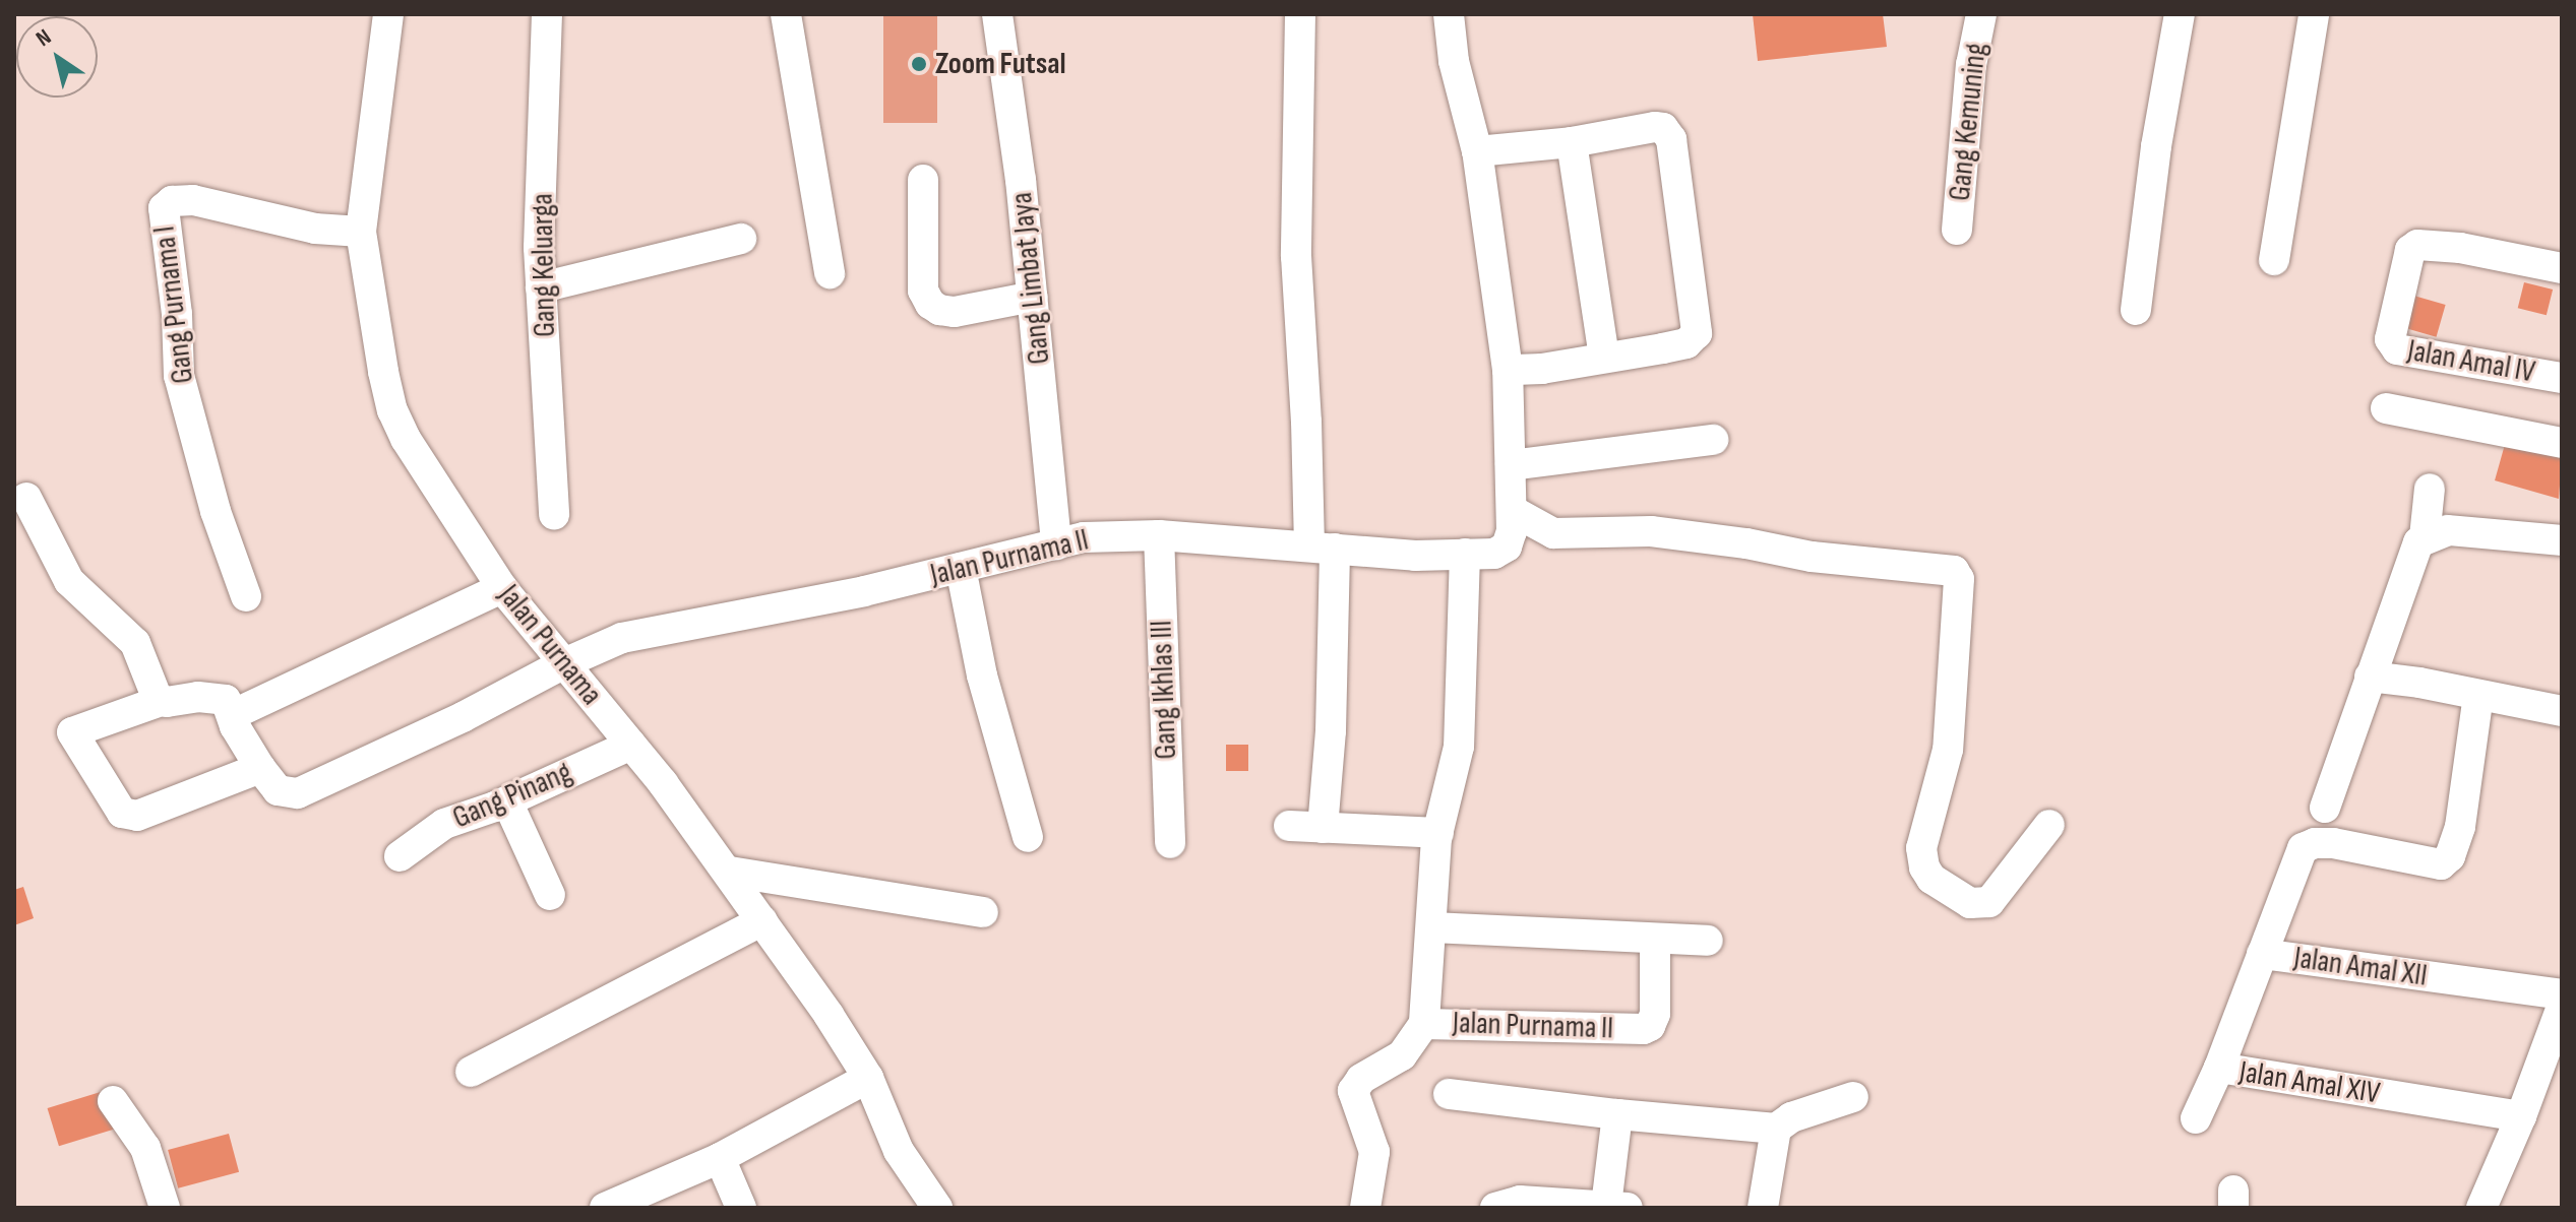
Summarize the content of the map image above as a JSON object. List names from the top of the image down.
{
  "streets": {
    "street": [
      "Gang Kemuning",
      "Gang Keluarga",
      "Gang Limbat Jaya",
      "Gang Purnama I",
      "Jalan Amal IV",
      "Jalan Purnama II",
      "Jalan Purnama",
      "Gang Ikhlas III",
      "Gang Pinang",
      "Jalan Amal XII",
      "Jalan Amal XIV"
    ]
  },
  "crossings": [
    ["Gang Limbat Jaya", "Jalan Purnama II"],
    ["Gang Purnama I", "Jalan Purnama"],
    ["Jalan Purnama II", "Jalan Purnama"],
    ["Jalan Purnama II", "Gang Ikhlas III"],
    ["Jalan Purnama", "Gang Pinang"],
    ["Jalan Amal XII", "Jalan Amal XIV"]
  ],
  "places": ["Zoom Futsal"],
  "north": "top left"
}
